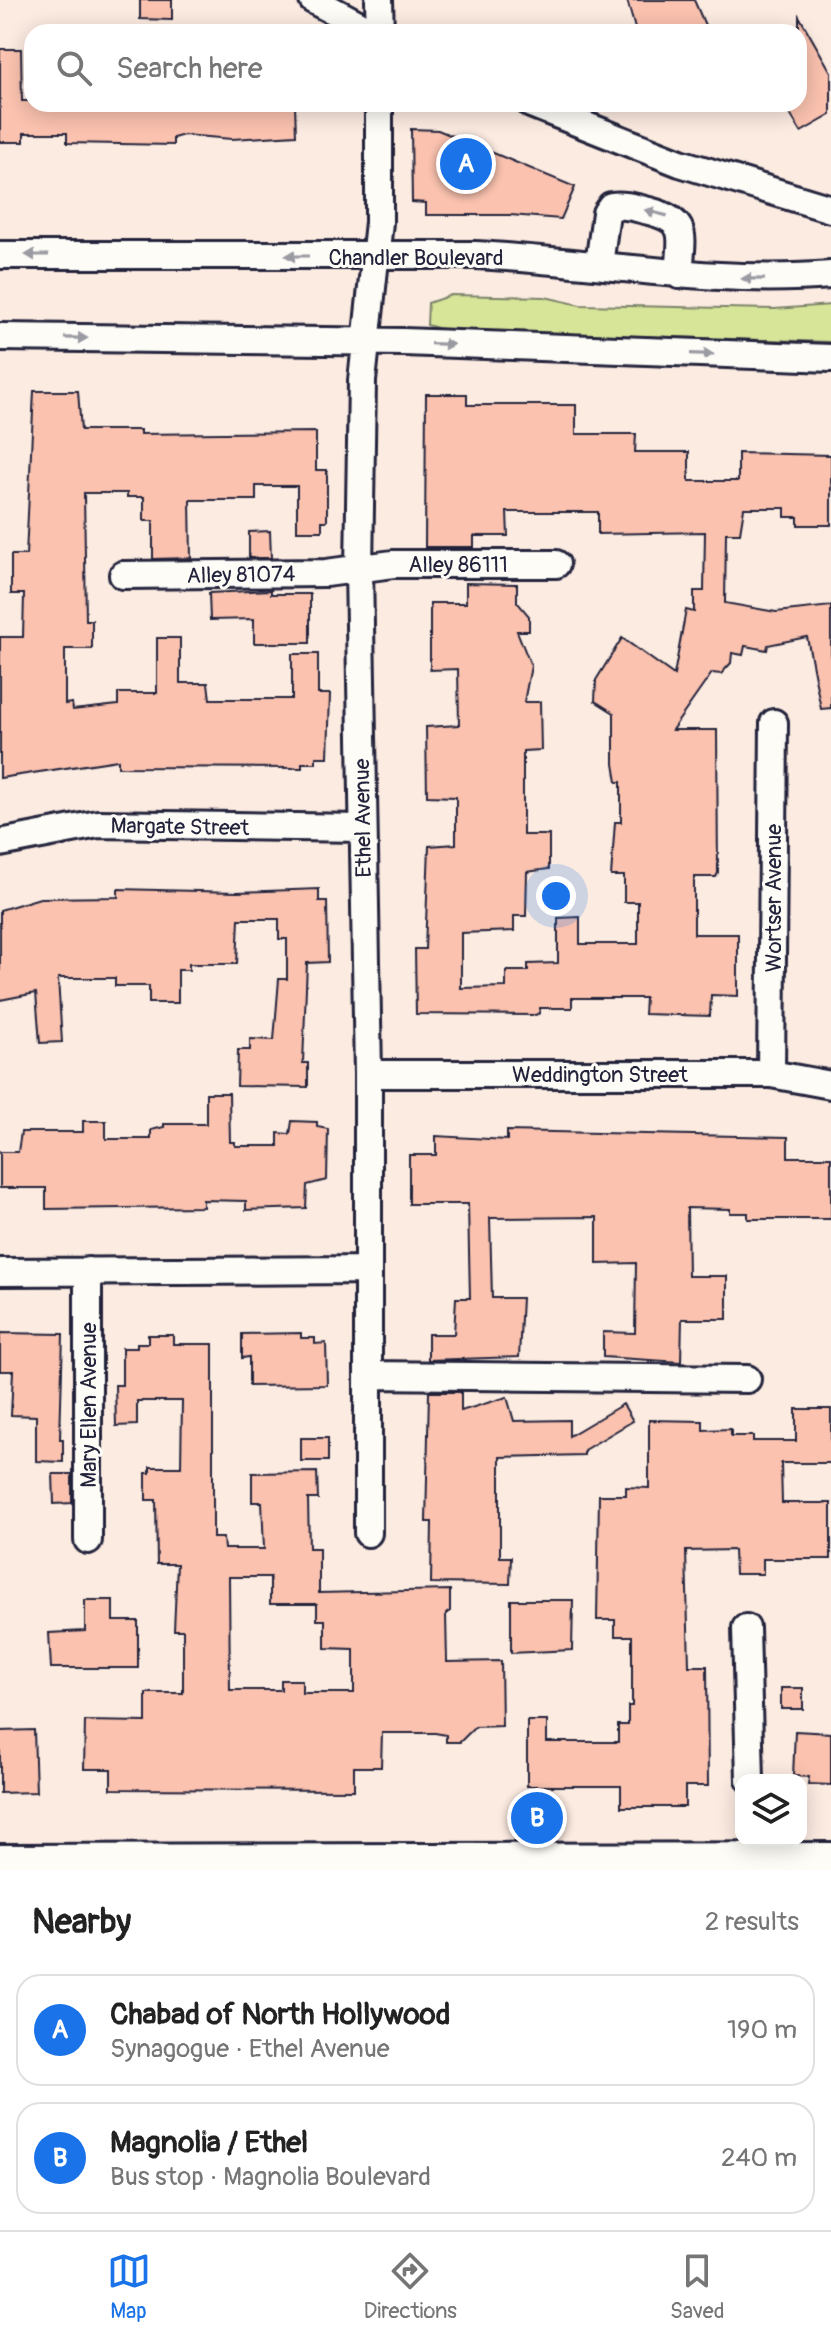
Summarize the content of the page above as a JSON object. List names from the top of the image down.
{
  "streets": {
    "street": [
      "Chandler Boulevard",
      "Alley 86111",
      "Alley 81074",
      "Ethel Avenue",
      "Margate Street",
      "Wortser Avenue",
      "Weddington Street",
      "Mary Ellen Avenue"
    ]
  },
  "crossings": [
    ["Chandler Boulevard", "Ethel Avenue"],
    ["Alley 86111", "Alley 81074"],
    ["Alley 86111", "Ethel Avenue"],
    ["Alley 81074", "Ethel Avenue"],
    ["Ethel Avenue", "Margate Street"],
    ["Ethel Avenue", "Weddington Street"],
    ["Wortser Avenue", "Weddington Street"]
  ],
  "page": {
    "search": "Search here",
    "pins": ["A", "B"],
    "heading": ["Nearby", "2 results"],
    "list": [
      {
        "mark": "A",
        "name": "Chabad of North Hollywood",
        "note": "Synagogue · Ethel Avenue",
        "value": "190 m"
      },
      {
        "mark": "B",
        "name": "Magnolia / Ethel",
        "note": "Bus stop · Magnolia Boulevard",
        "value": "240 m"
      }
    ],
    "nav": ["Map", "Directions", "Saved"]
  }
}
